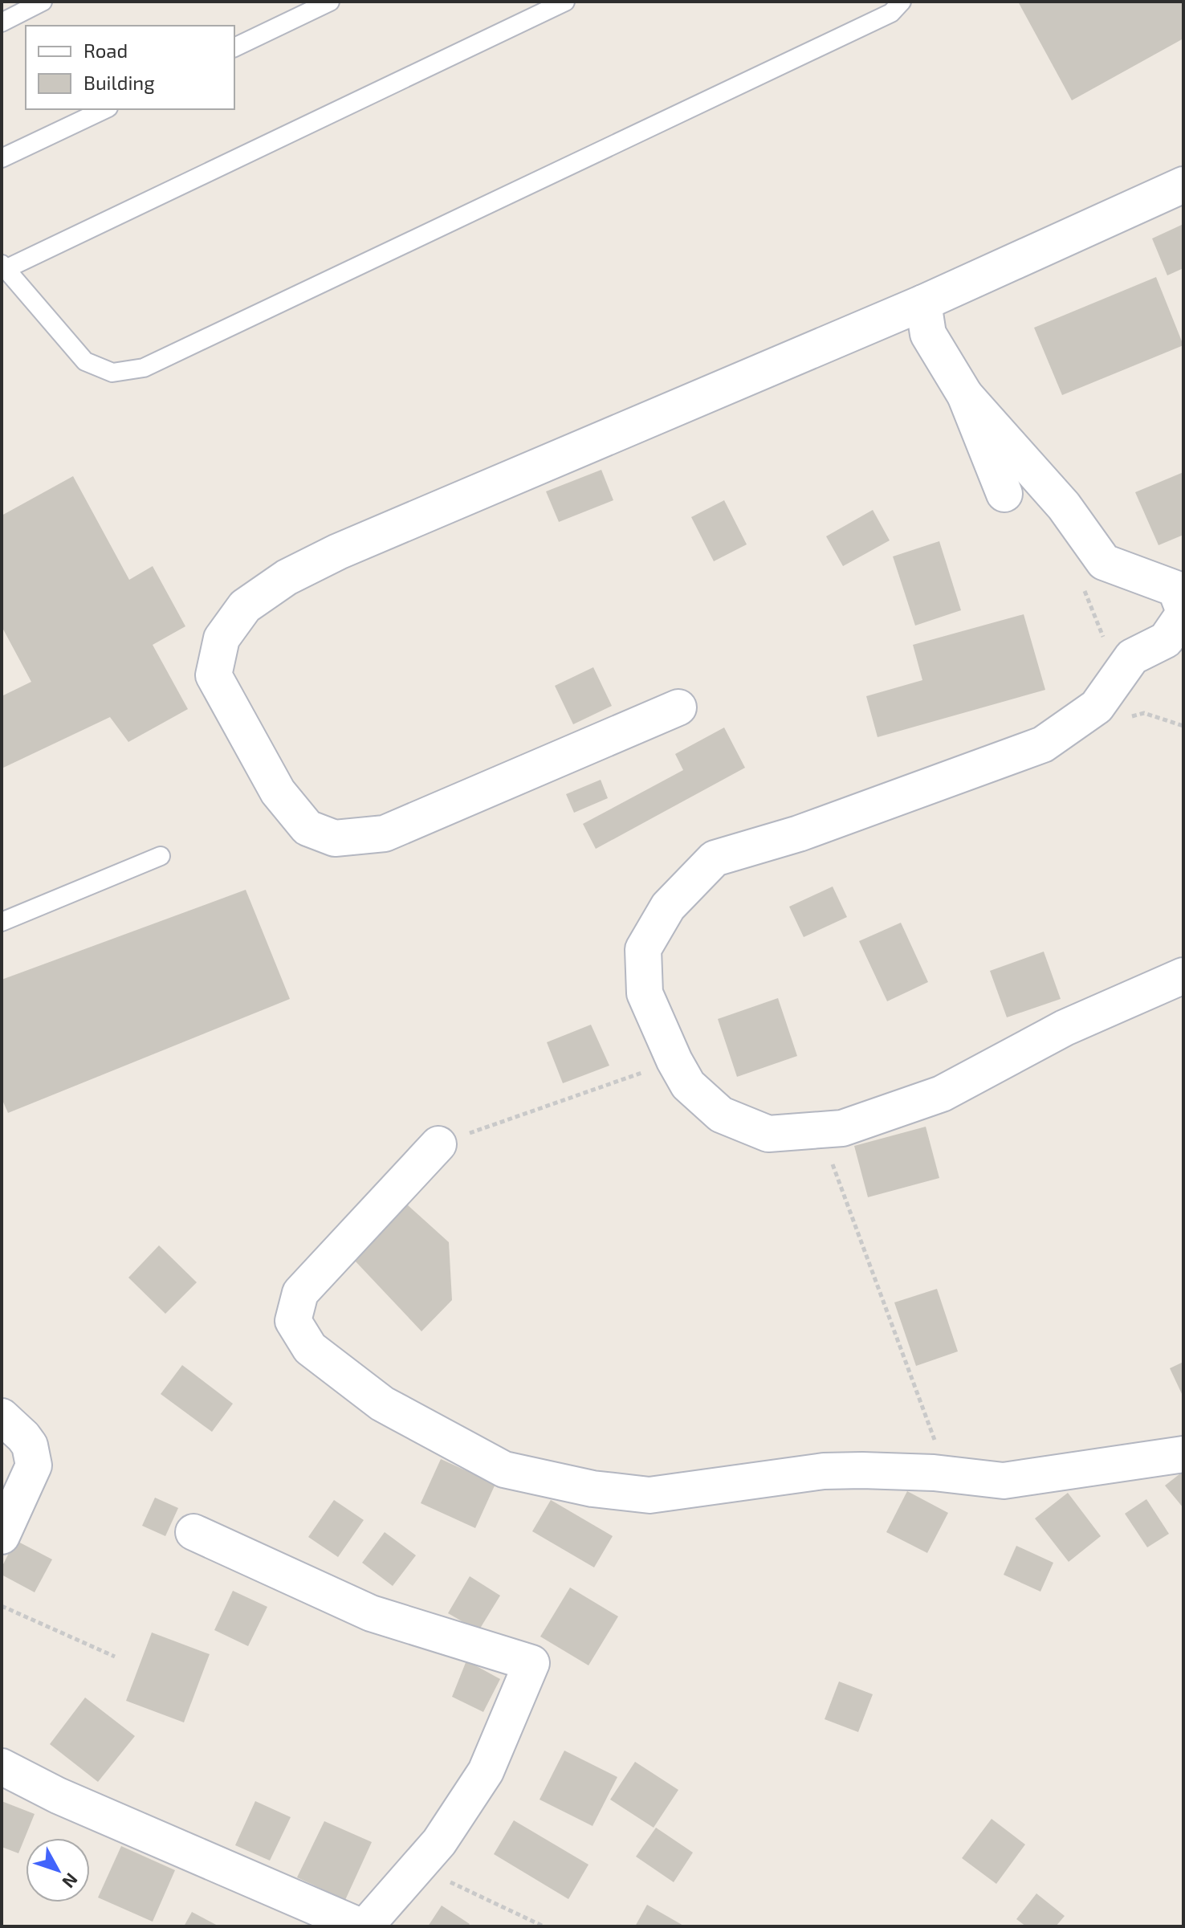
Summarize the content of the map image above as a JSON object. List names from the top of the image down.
{
  "legend": ["Road", "Building"],
  "north": "bottom right"
}
